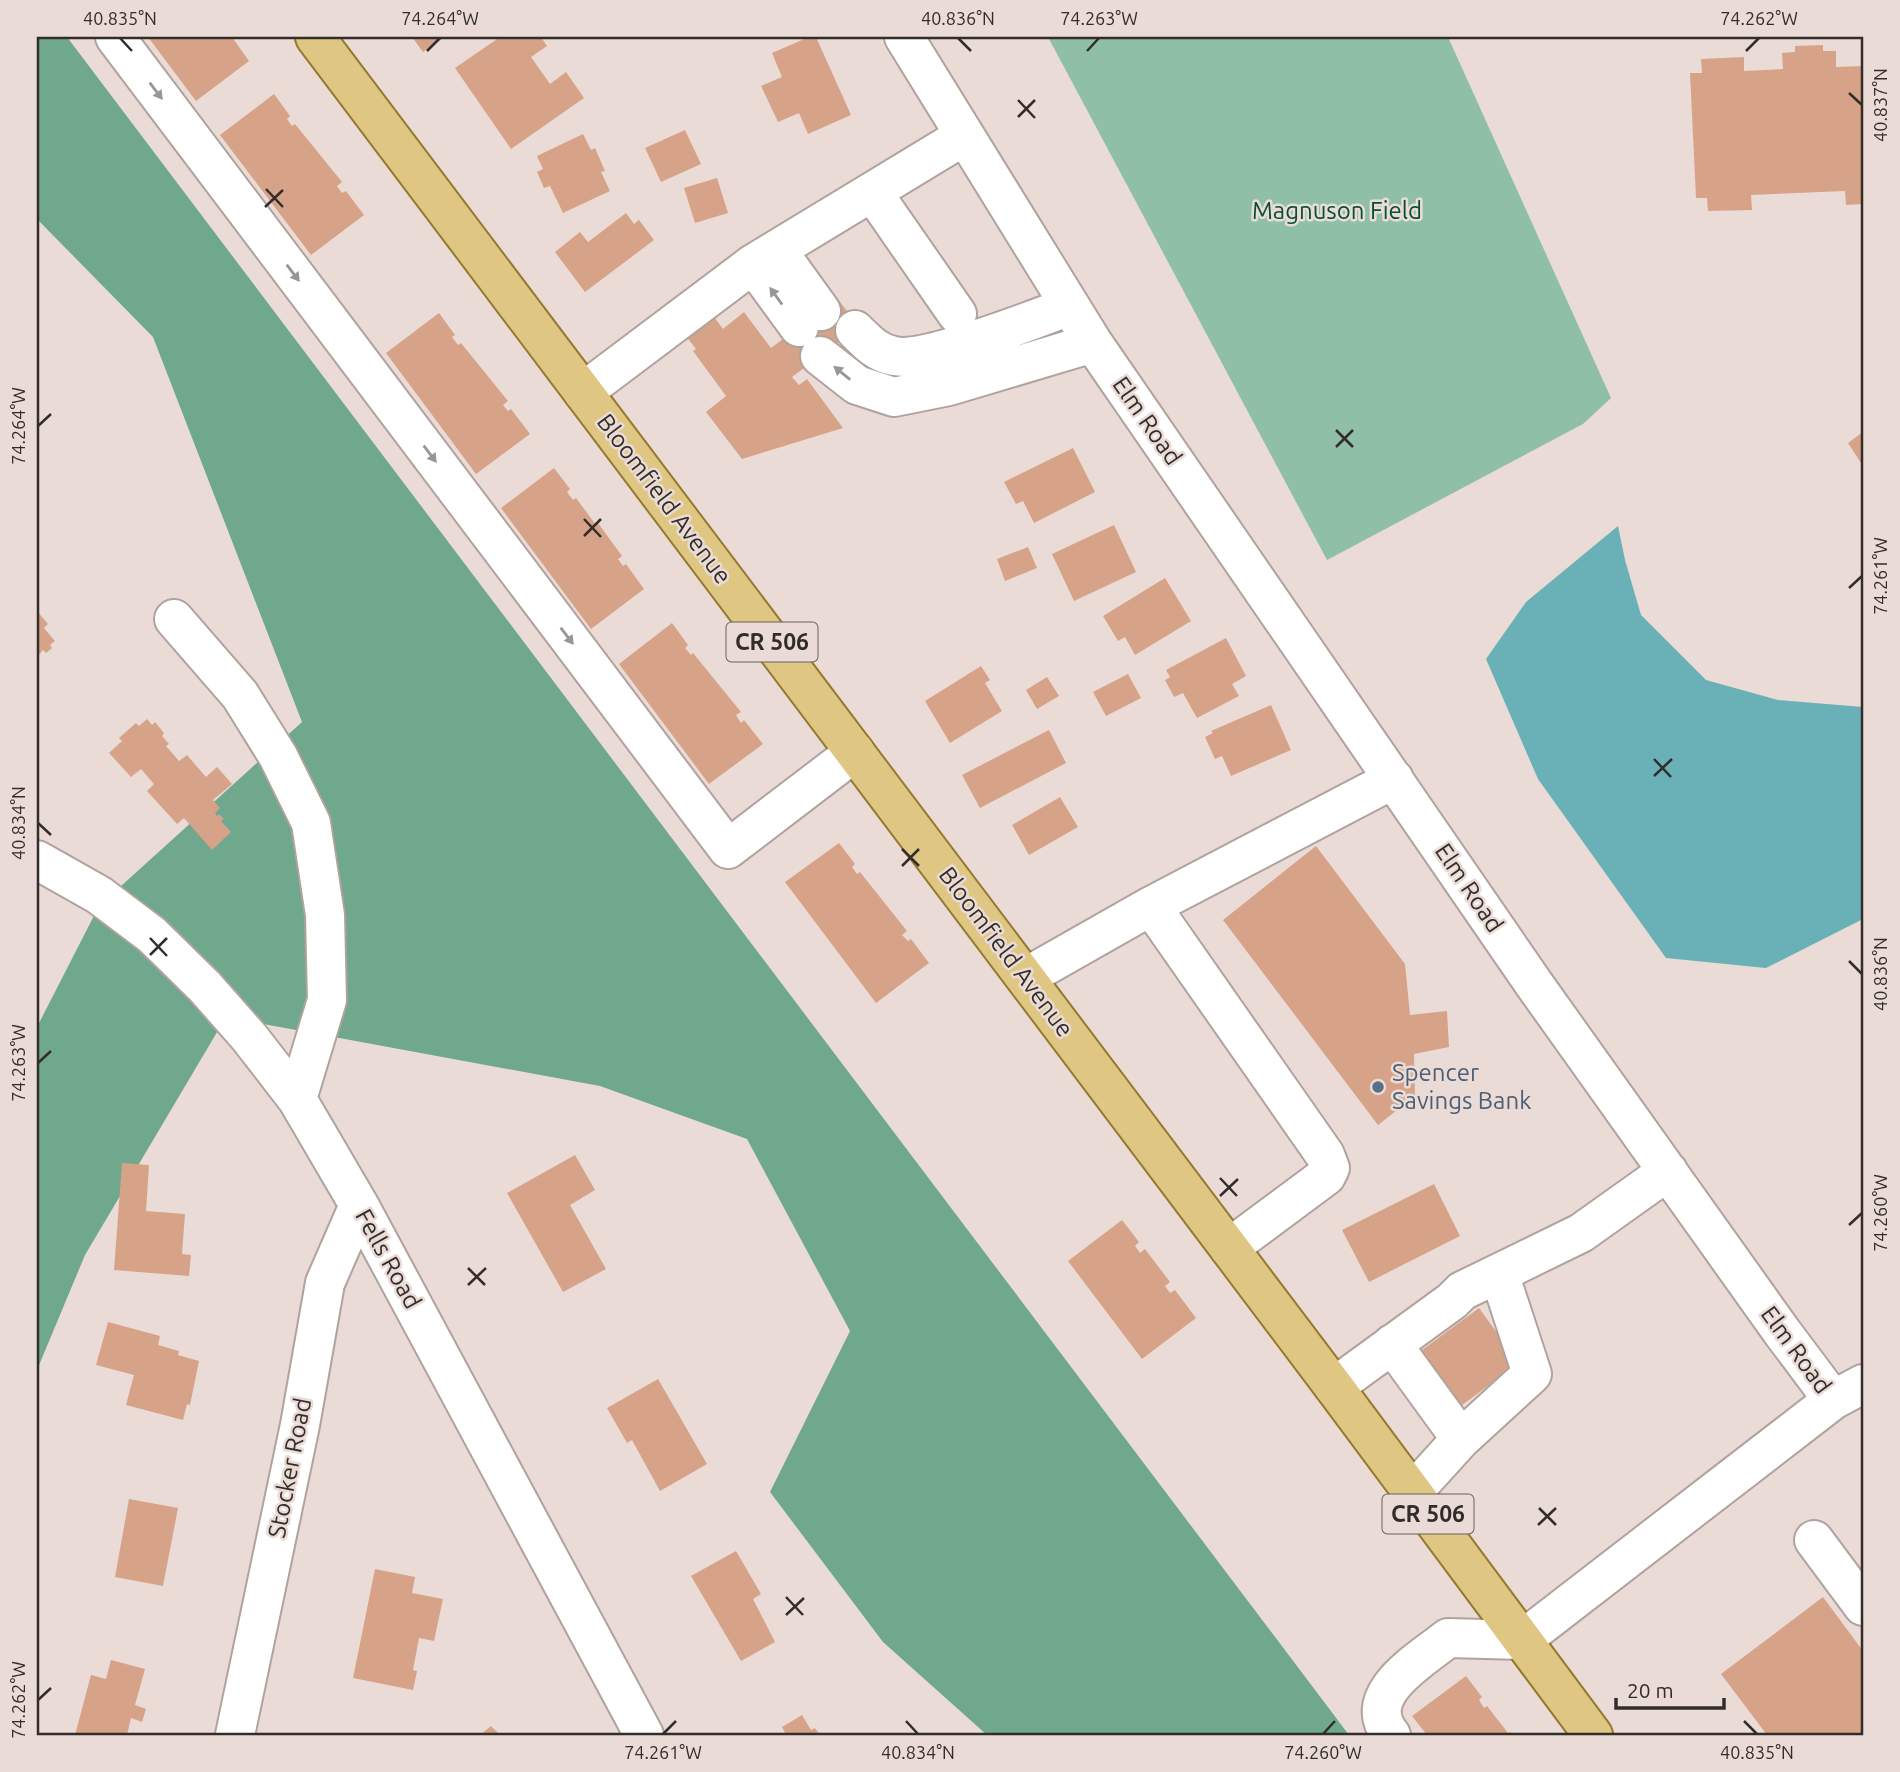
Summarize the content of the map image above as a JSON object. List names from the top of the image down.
{
  "streets": {
    "main road": ["Bloomfield Avenue", "CR 506"],
    "street": ["Elm Road", "Fells Road", "Stocker Road"]
  },
  "crossings": [
    ["Elm Road", "Bloomfield Avenue"],
    ["Fells Road", "Stocker Road"]
  ],
  "parks": ["Magnuson Field"],
  "places": ["Spencer Savings Bank"],
  "scale_bar": "20 m",
  "coordinates": [
    "40.835°N",
    "74.264°W",
    "40.836°N",
    "74.263°W",
    "74.262°W",
    "40.837°N",
    "74.261°W",
    "40.834°N",
    "74.260°W"
  ]
}
